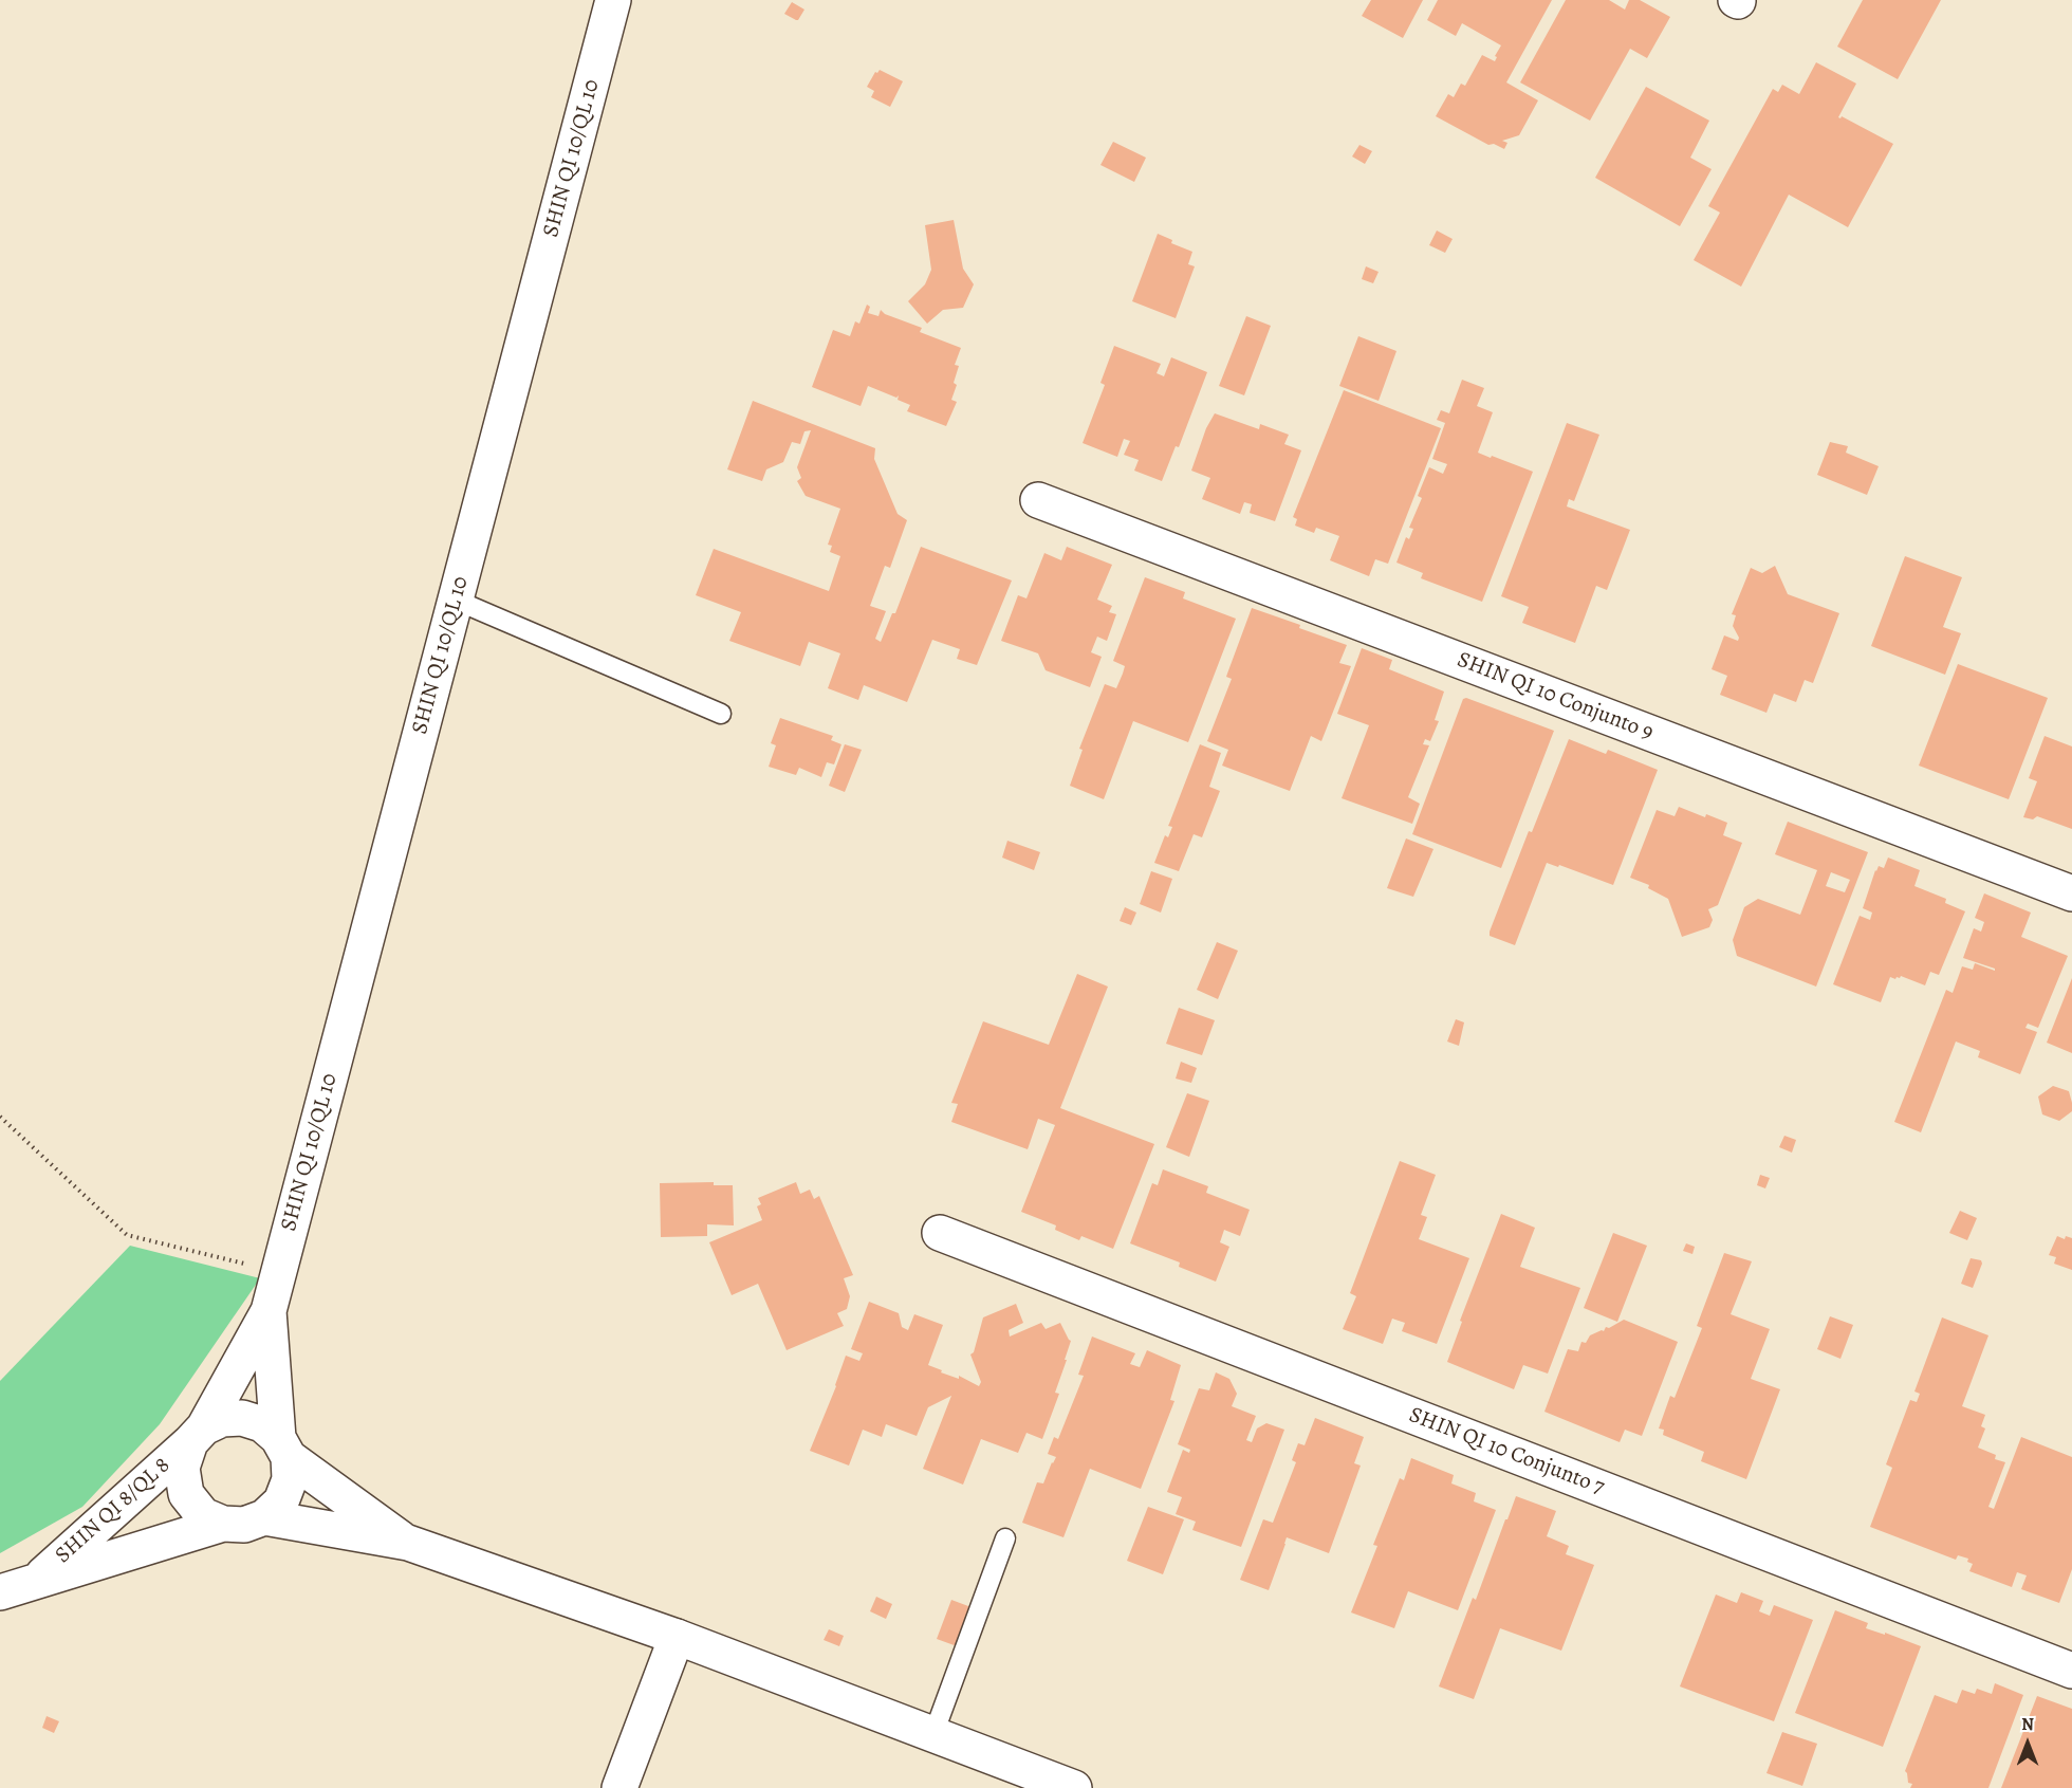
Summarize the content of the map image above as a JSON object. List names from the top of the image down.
{
  "streets": {
    "street": [
      "SHIN QI 10/QL 10",
      "SHIN QI 10 Conjunto 9",
      "SHIN QI 10 Conjunto 7",
      "SHIN QI 8/QL 8"
    ]
  },
  "crossings": [
    ["SHIN QI 10/QL 10", "SHIN QI 8/QL 8"]
  ],
  "north": "top"
}
